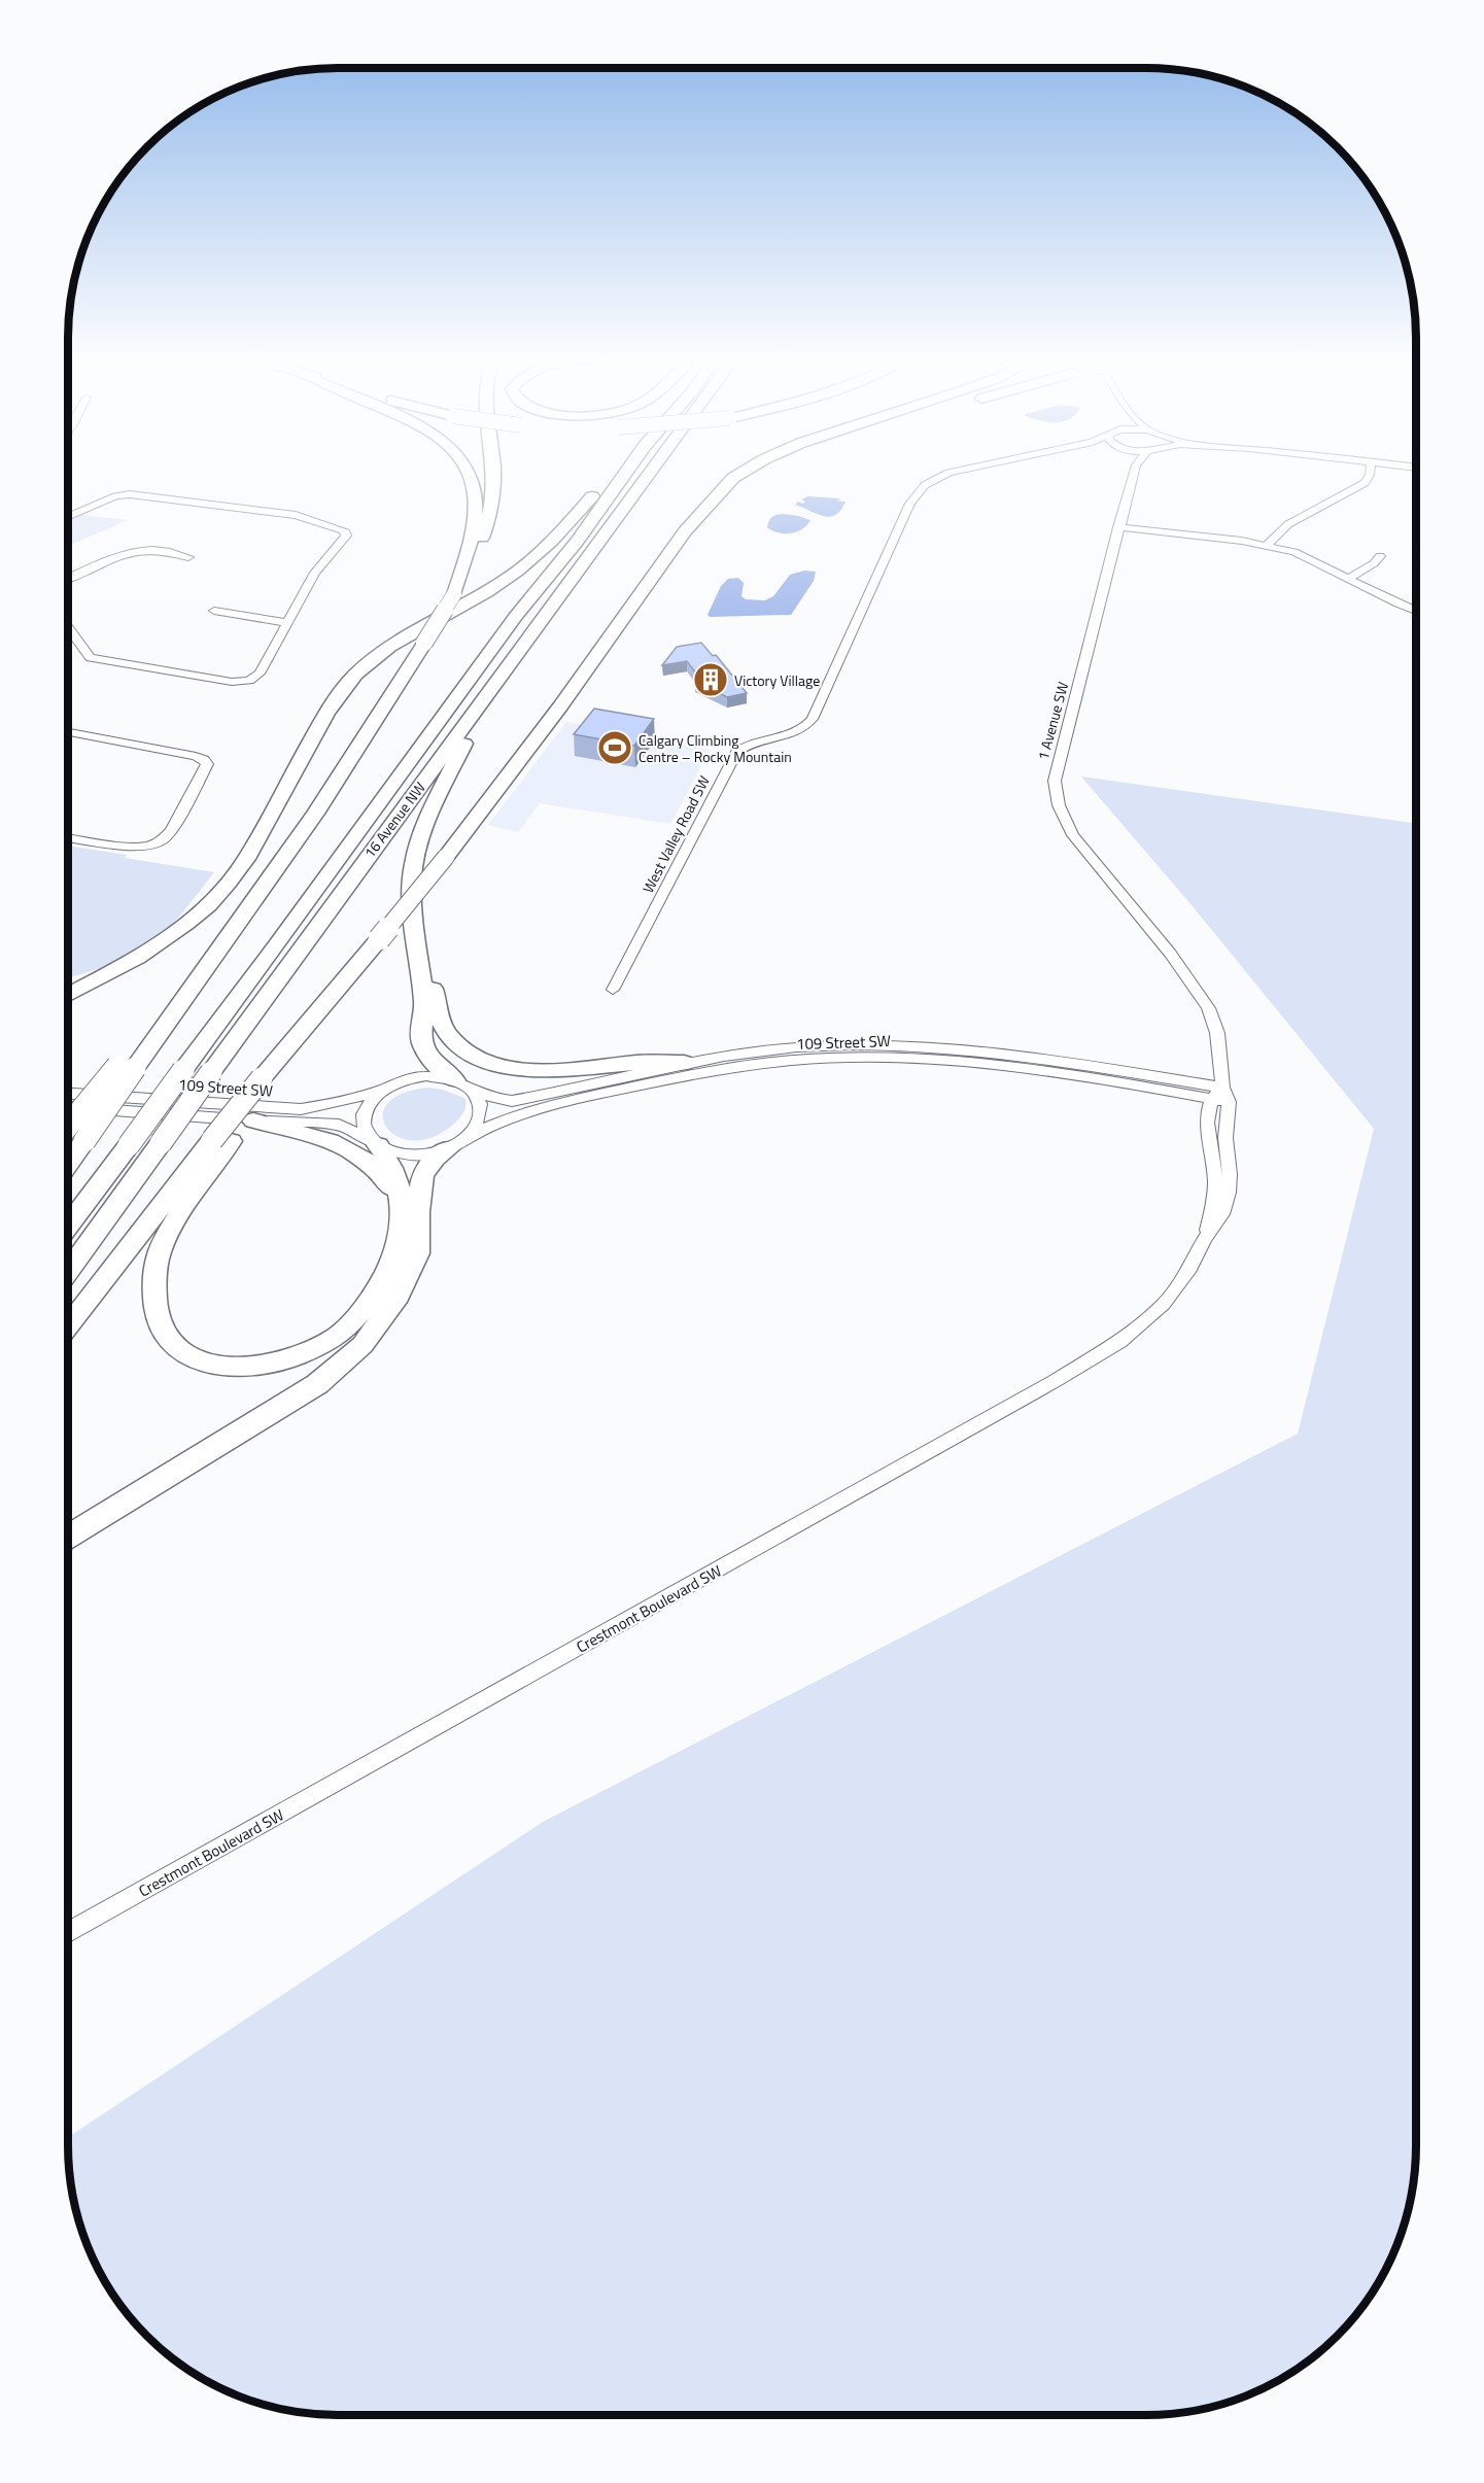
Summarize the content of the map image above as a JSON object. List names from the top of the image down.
{
  "streets": {
    "highway": ["16 Avenue NW"],
    "street": [
      "1 Avenue SW",
      "West Valley Road SW",
      "109 Street SW",
      "Crestmont Boulevard SW"
    ]
  },
  "crossings": [
    ["1 Avenue SW", "109 Street SW"],
    ["1 Avenue SW", "Crestmont Boulevard SW"],
    ["109 Street SW", "Crestmont Boulevard SW"]
  ],
  "places": {
    "building": ["Victory Village"],
    "sports": ["Calgary Climbing Centre – Rocky Mountain"]
  }
}
